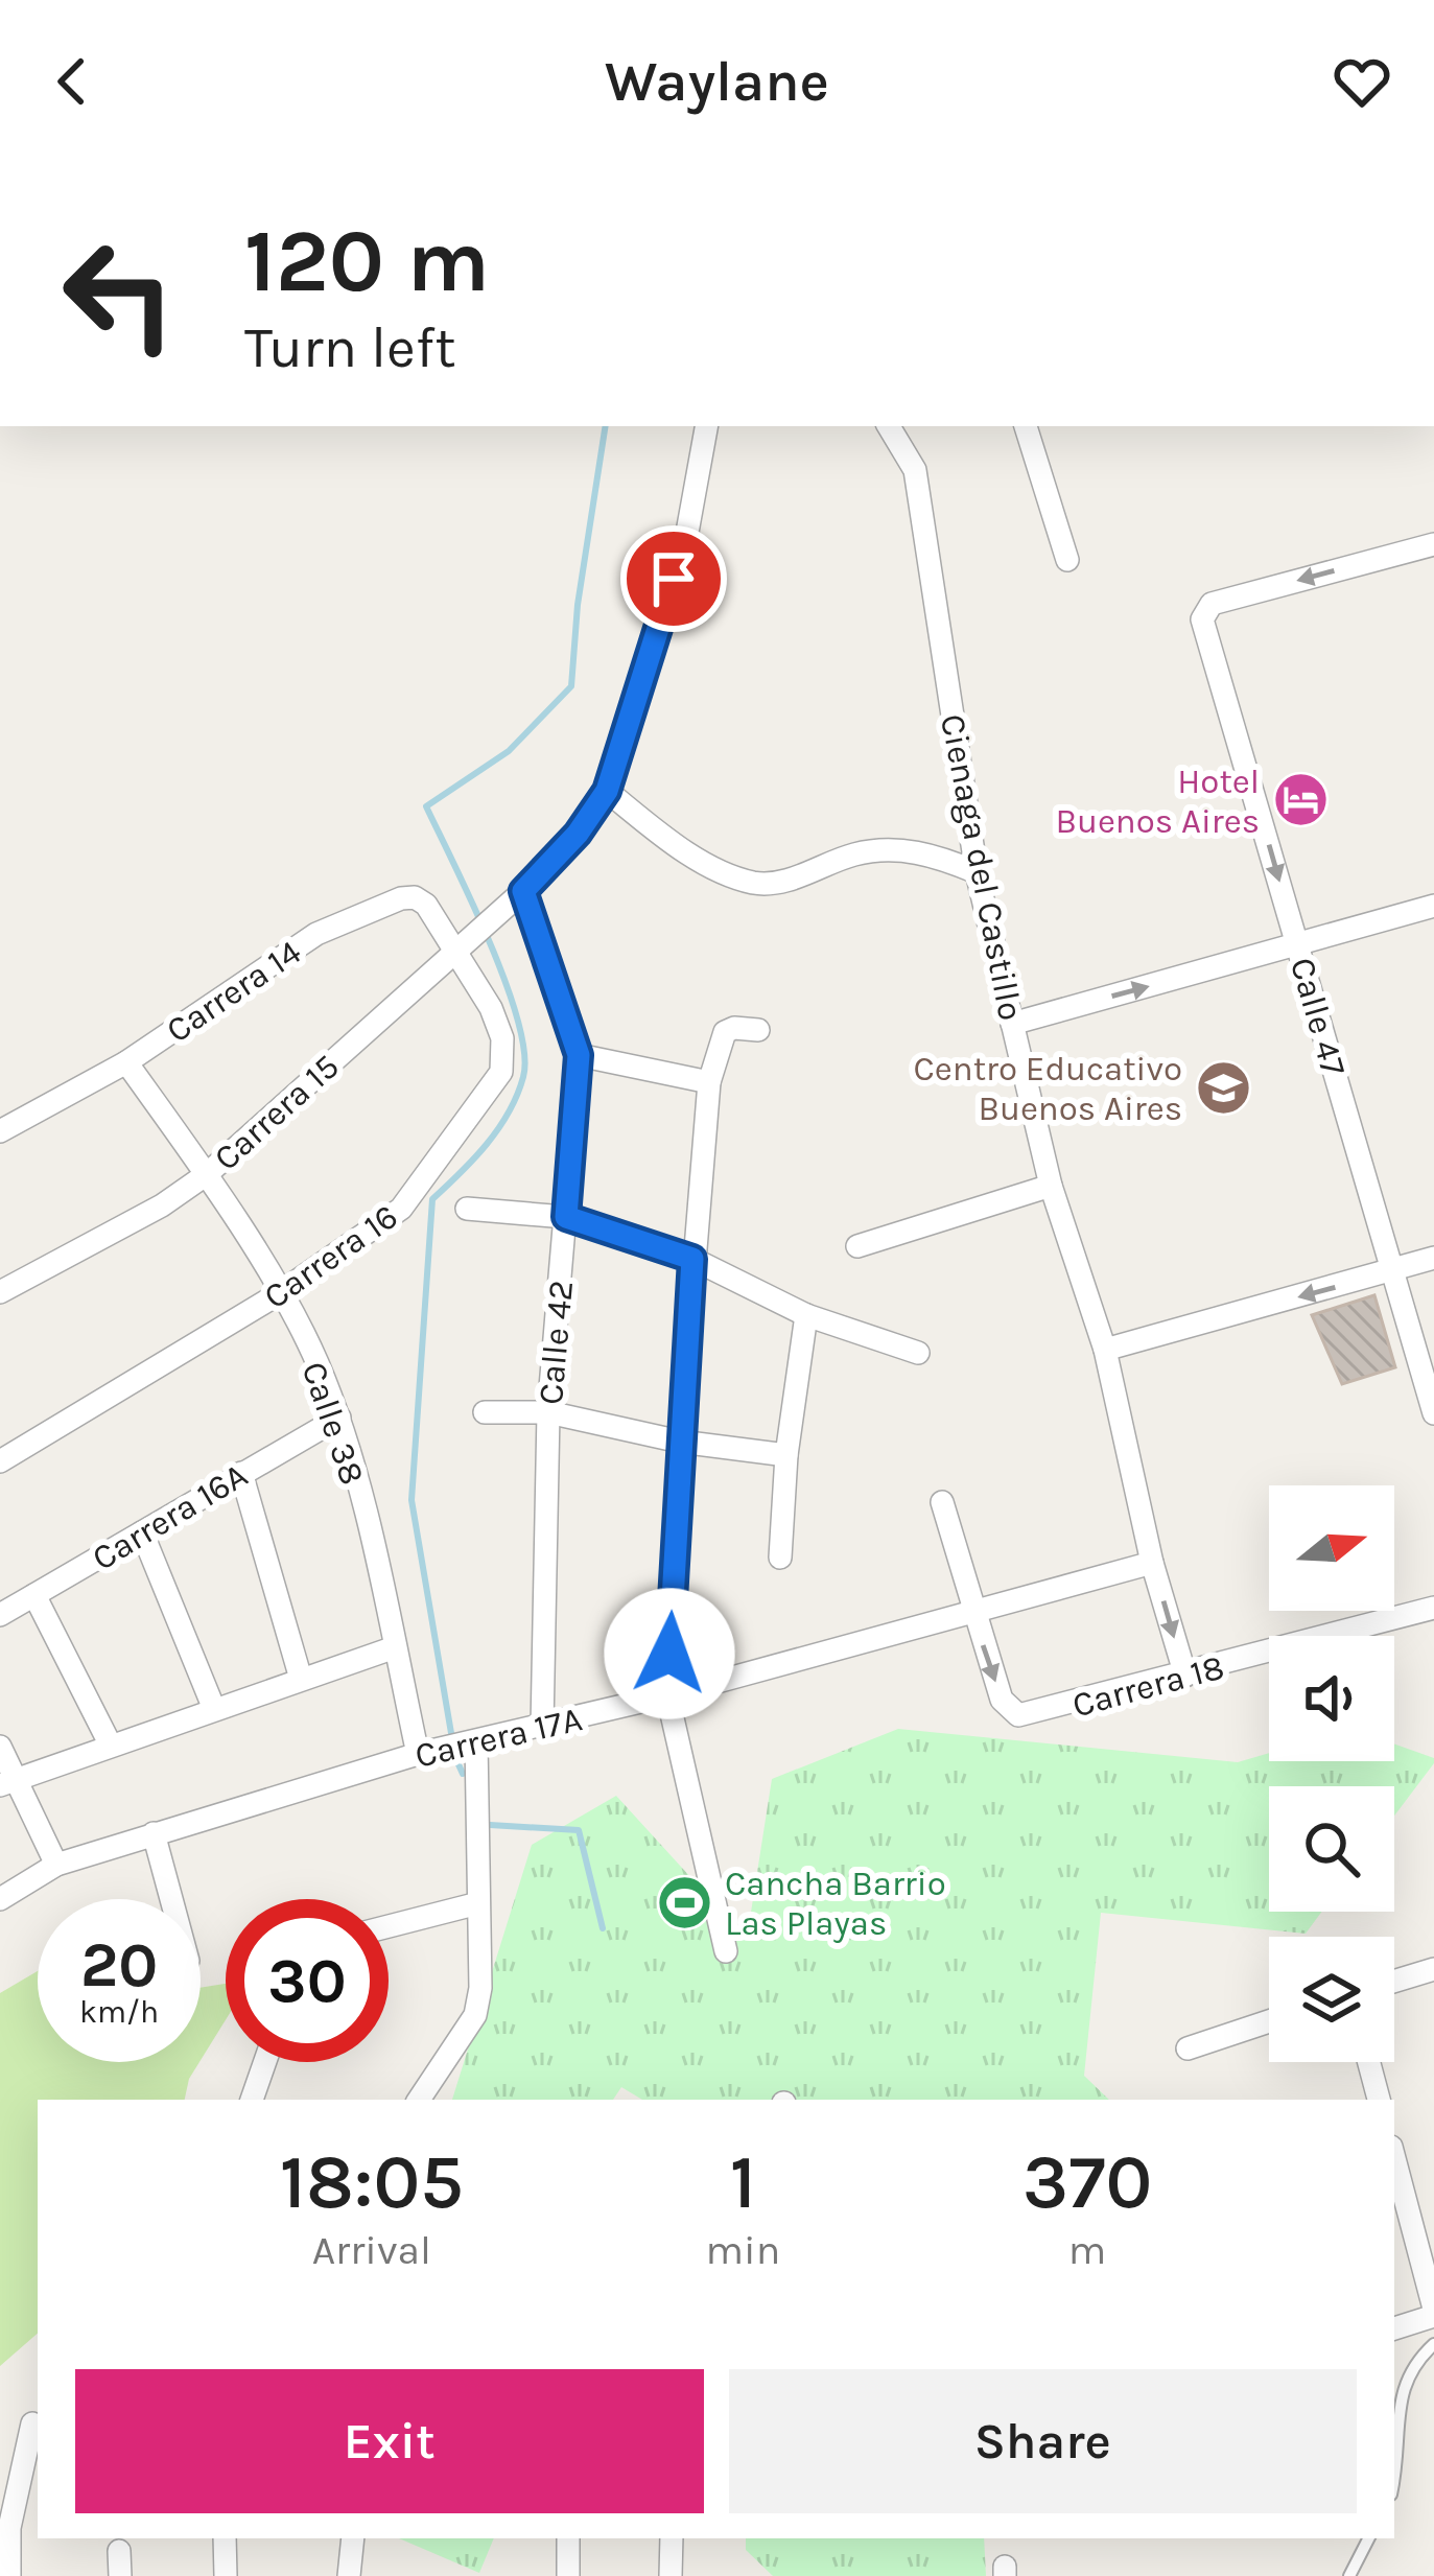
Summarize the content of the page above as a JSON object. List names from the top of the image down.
{
  "streets": {
    "street": [
      "Cienaga del Castillo",
      "Carrera 14",
      "Calle 47",
      "Carrera 15",
      "Carrera 16",
      "Calle 42",
      "Calle 38",
      "Carrera 16A",
      "Carrera 18",
      "Carrera 17A"
    ]
  },
  "crossings": [
    ["Cienaga del Castillo", "Carrera 18"],
    ["Cienaga del Castillo", "Carrera 17A"],
    ["Carrera 14", "Carrera 15"],
    ["Carrera 14", "Carrera 16"],
    ["Carrera 14", "Calle 38"],
    ["Carrera 15", "Carrera 16"],
    ["Carrera 15", "Calle 42"],
    ["Carrera 15", "Calle 38"],
    ["Carrera 16", "Calle 38"],
    ["Calle 42", "Carrera 17A"],
    ["Calle 38", "Carrera 16A"],
    ["Calle 38", "Carrera 17A"],
    ["Carrera 18", "Carrera 17A"]
  ],
  "places": {
    "hotel": ["Hotel Buenos Aires"],
    "school or university": ["Centro Educativo Buenos Aires"],
    "sports": ["Cancha Barrio Las Playas"]
  },
  "north": "right",
  "page": {
    "header": "Waylane",
    "turn": ["120 m", "Turn left"],
    "speed": "20 km/h",
    "limit": "30",
    "eta": [
      "18:05",
      "Arrival",
      "1",
      "min",
      "370",
      "m"
    ],
    "buttons": ["Exit", "Share"]
  }
}
